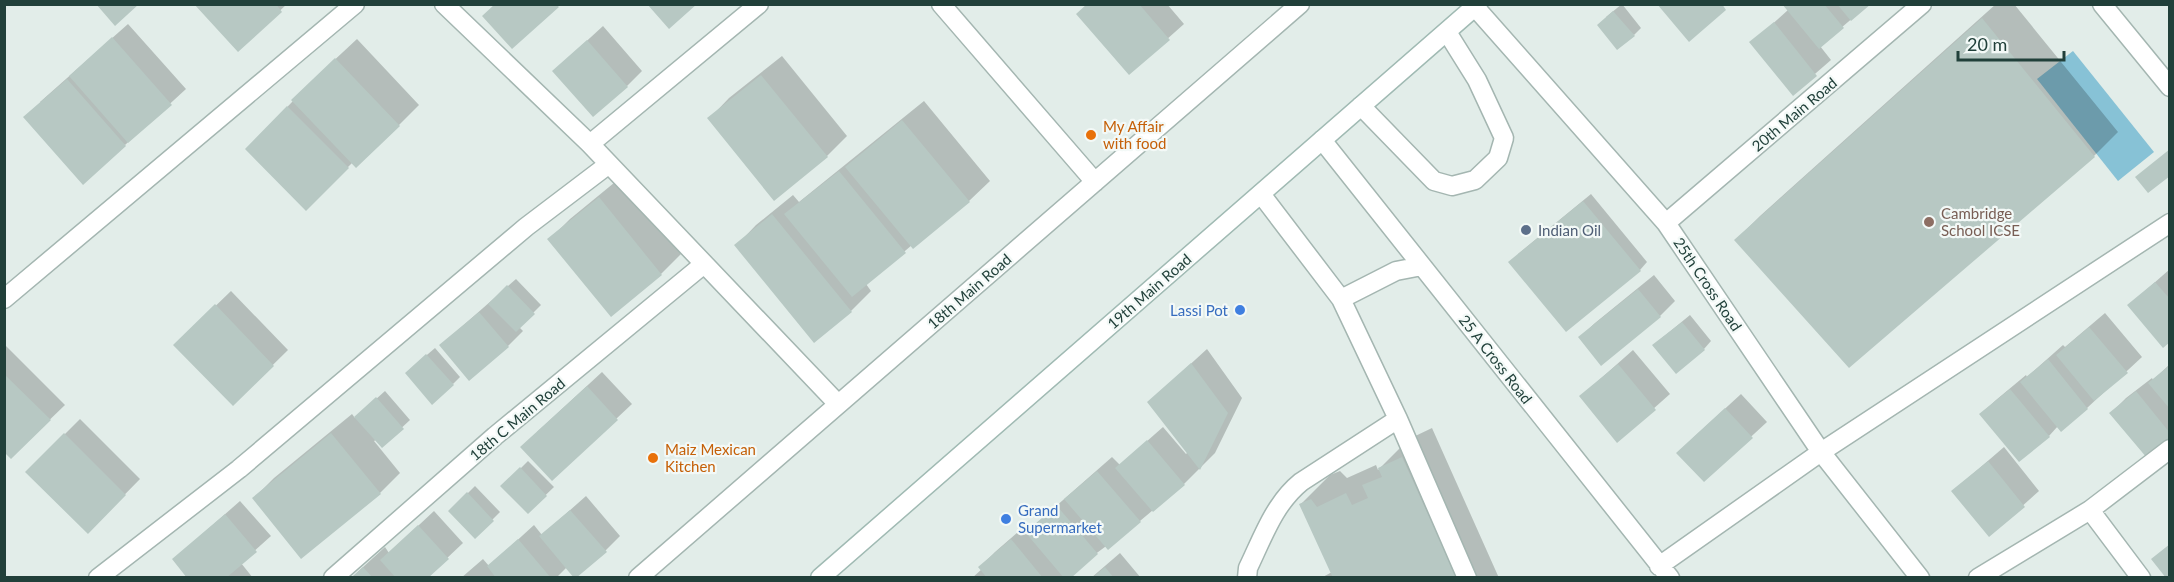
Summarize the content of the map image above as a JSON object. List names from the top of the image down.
{
  "streets": {
    "street": [
      "20th Main Road",
      "25th Cross Road",
      "18th Main Road",
      "19th Main Road",
      "25 A Cross Road",
      "18th C Main Road"
    ]
  },
  "crossings": [
    ["20th Main Road", "25th Cross Road"],
    ["25th Cross Road", "19th Main Road"],
    ["19th Main Road", "25 A Cross Road"]
  ],
  "places": [
    "My Affair with food",
    "Cambridge School ICSE",
    "Indian Oil",
    "Lassi Pot",
    "Maiz Mexican Kitchen",
    "Grand Supermarket"
  ],
  "scale_bar": "20 m"
}
